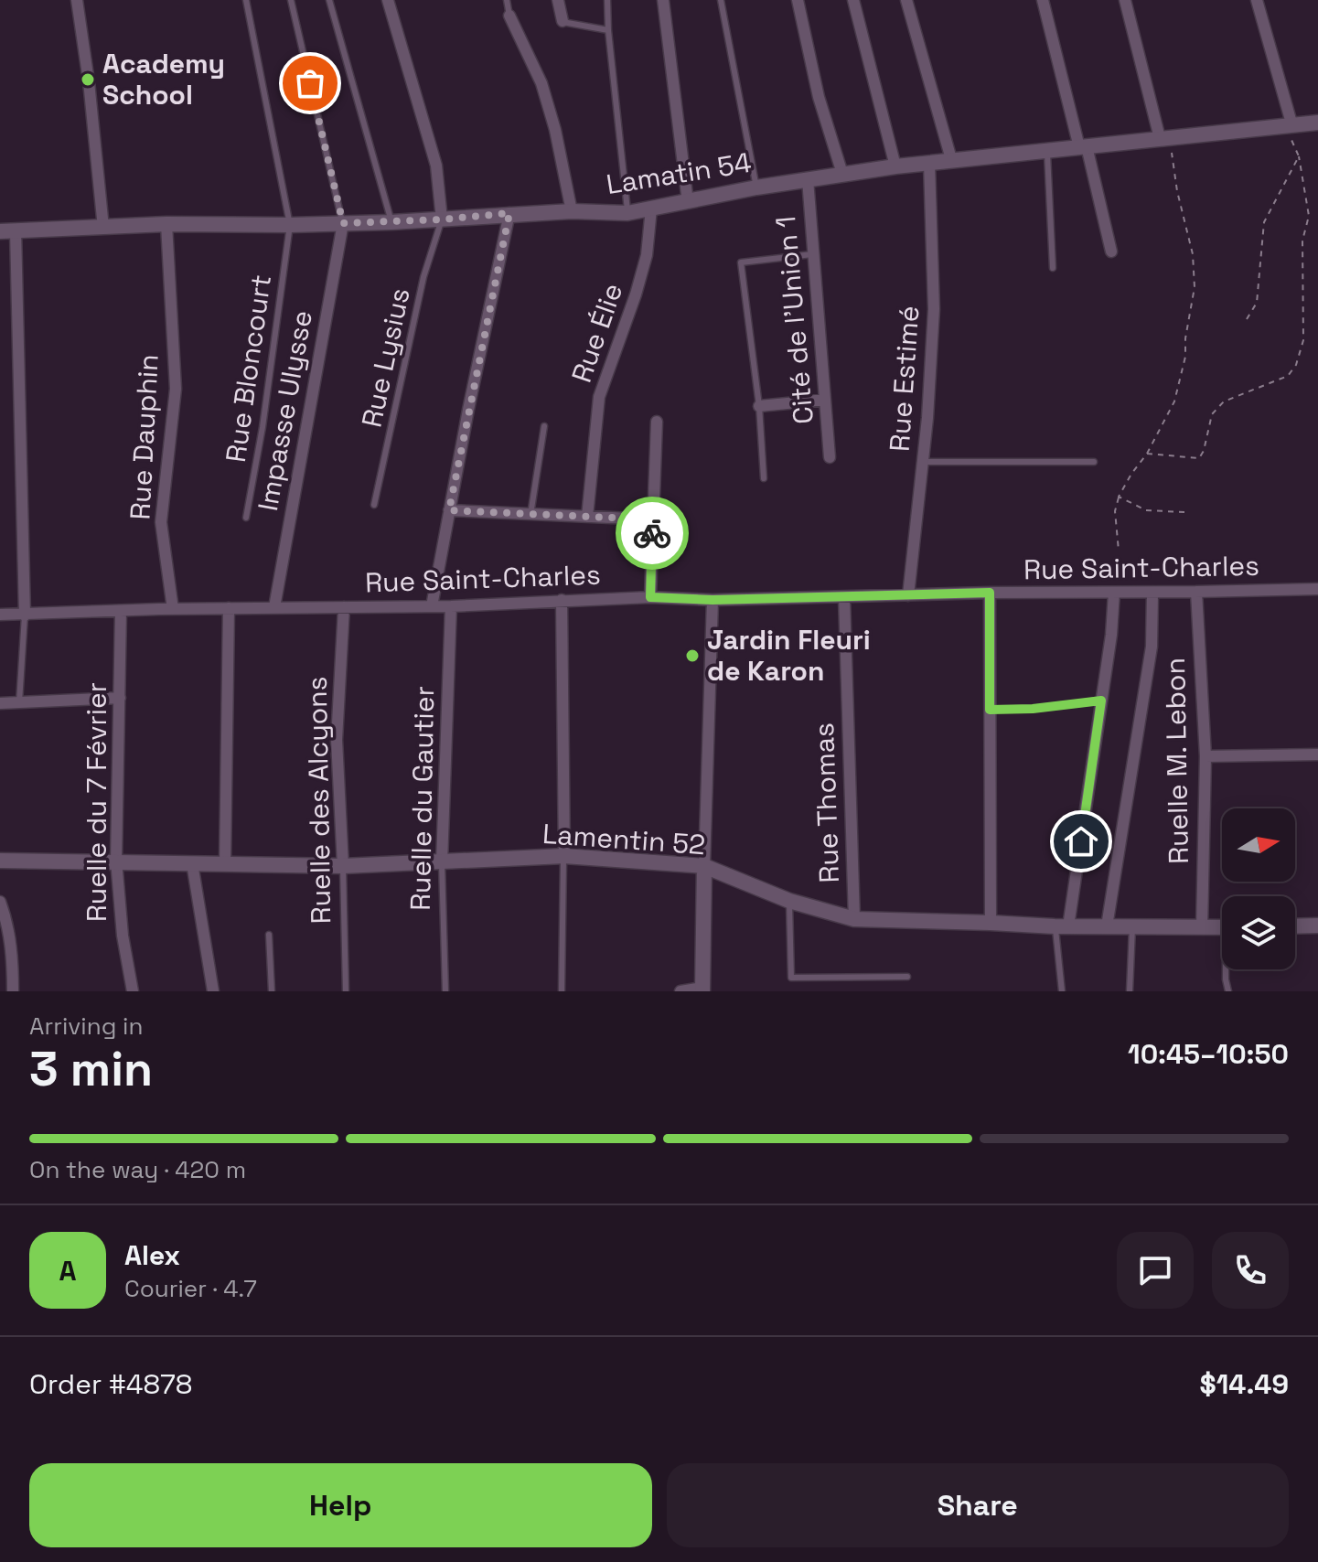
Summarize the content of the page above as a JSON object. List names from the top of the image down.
{
  "streets": {
    "street": [
      "Lamatin 54",
      "Cité de l'Union 1",
      "Rue Élie",
      "Rue Estimé",
      "Impasse Ulysse",
      "Rue Dauphin",
      "Rue Saint-Charles",
      "Ruelle M. Lebon",
      "Ruelle du Gautier",
      "Ruelle des Alcyons",
      "Ruelle du 7 Février",
      "Rue Thomas",
      "Lamentin 52"
    ],
    "lane": ["Rue Lysius", "Rue Bloncourt"]
  },
  "crossings": [
    ["Lamatin 54", "Cité de l'Union 1"],
    ["Lamatin 54", "Rue Élie"],
    ["Lamatin 54", "Rue Lysius"],
    ["Lamatin 54", "Rue Bloncourt"],
    ["Lamatin 54", "Rue Estimé"],
    ["Lamatin 54", "Impasse Ulysse"],
    ["Lamatin 54", "Rue Dauphin"],
    ["Rue Estimé", "Rue Saint-Charles"],
    ["Impasse Ulysse", "Rue Saint-Charles"],
    ["Rue Dauphin", "Rue Saint-Charles"],
    ["Rue Saint-Charles", "Ruelle M. Lebon"],
    ["Rue Saint-Charles", "Ruelle du Gautier"],
    ["Rue Saint-Charles", "Ruelle des Alcyons"],
    ["Rue Saint-Charles", "Ruelle du 7 Février"],
    ["Rue Saint-Charles", "Rue Thomas"],
    ["Ruelle M. Lebon", "Lamentin 52"],
    ["Ruelle du Gautier", "Lamentin 52"],
    ["Ruelle des Alcyons", "Lamentin 52"],
    ["Ruelle du 7 Février", "Lamentin 52"],
    ["Rue Thomas", "Lamentin 52"]
  ],
  "places": ["Academy School", "Jardin Fleuri de Karon"],
  "north": "right",
  "page": {
    "heading": ["3 min", "Arriving in", "10:45–10:50"],
    "panel": [
      "Alex",
      "Courier · 4.7",
      "Order #4878",
      "$14.49"
    ],
    "bar": "On the way · 420 m",
    "round": "A",
    "buttons": ["Help", "Share"]
  }
}
